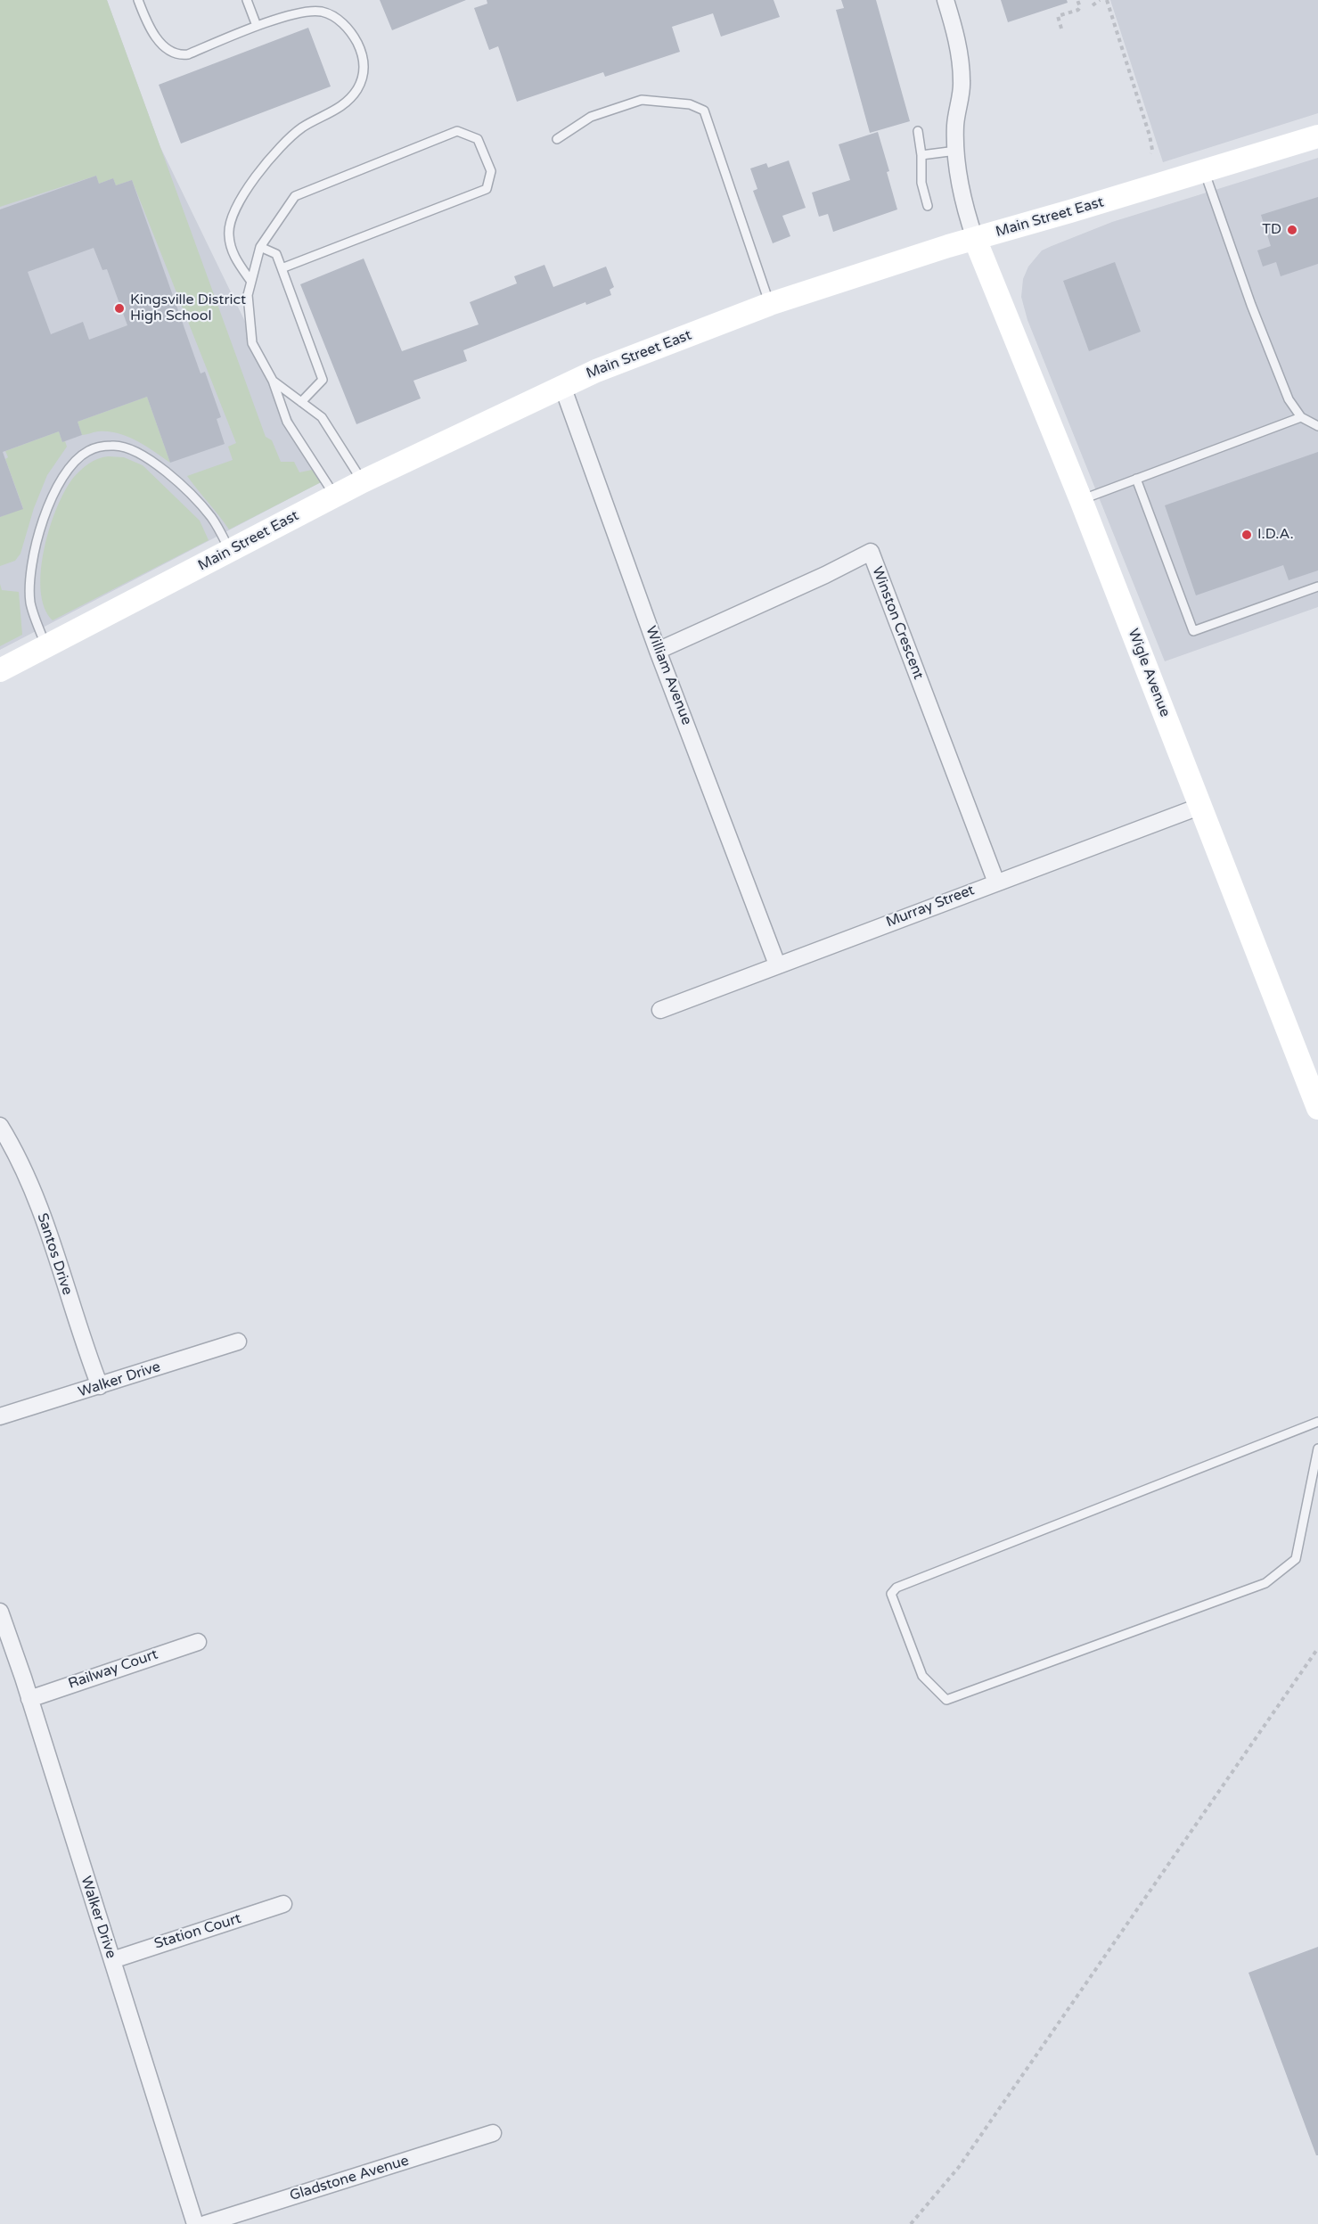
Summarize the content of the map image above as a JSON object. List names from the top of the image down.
{
  "streets": {
    "main road": ["Main Street East", "Wigle Avenue"],
    "street": [
      "Winston Crescent",
      "William Avenue",
      "Murray Street",
      "Santos Drive",
      "Walker Drive",
      "Railway Court",
      "Station Court",
      "Gladstone Avenue"
    ]
  },
  "crossings": [
    ["Main Street East", "Wigle Avenue"],
    ["Main Street East", "William Avenue"],
    ["Winston Crescent", "William Avenue"],
    ["Winston Crescent", "Murray Street"],
    ["Wigle Avenue", "Murray Street"],
    ["William Avenue", "Murray Street"],
    ["Santos Drive", "Walker Drive"],
    ["Walker Drive", "Railway Court"],
    ["Walker Drive", "Station Court"]
  ],
  "places": ["TD", "Kingsville District High School", "I.D.A."]
}
